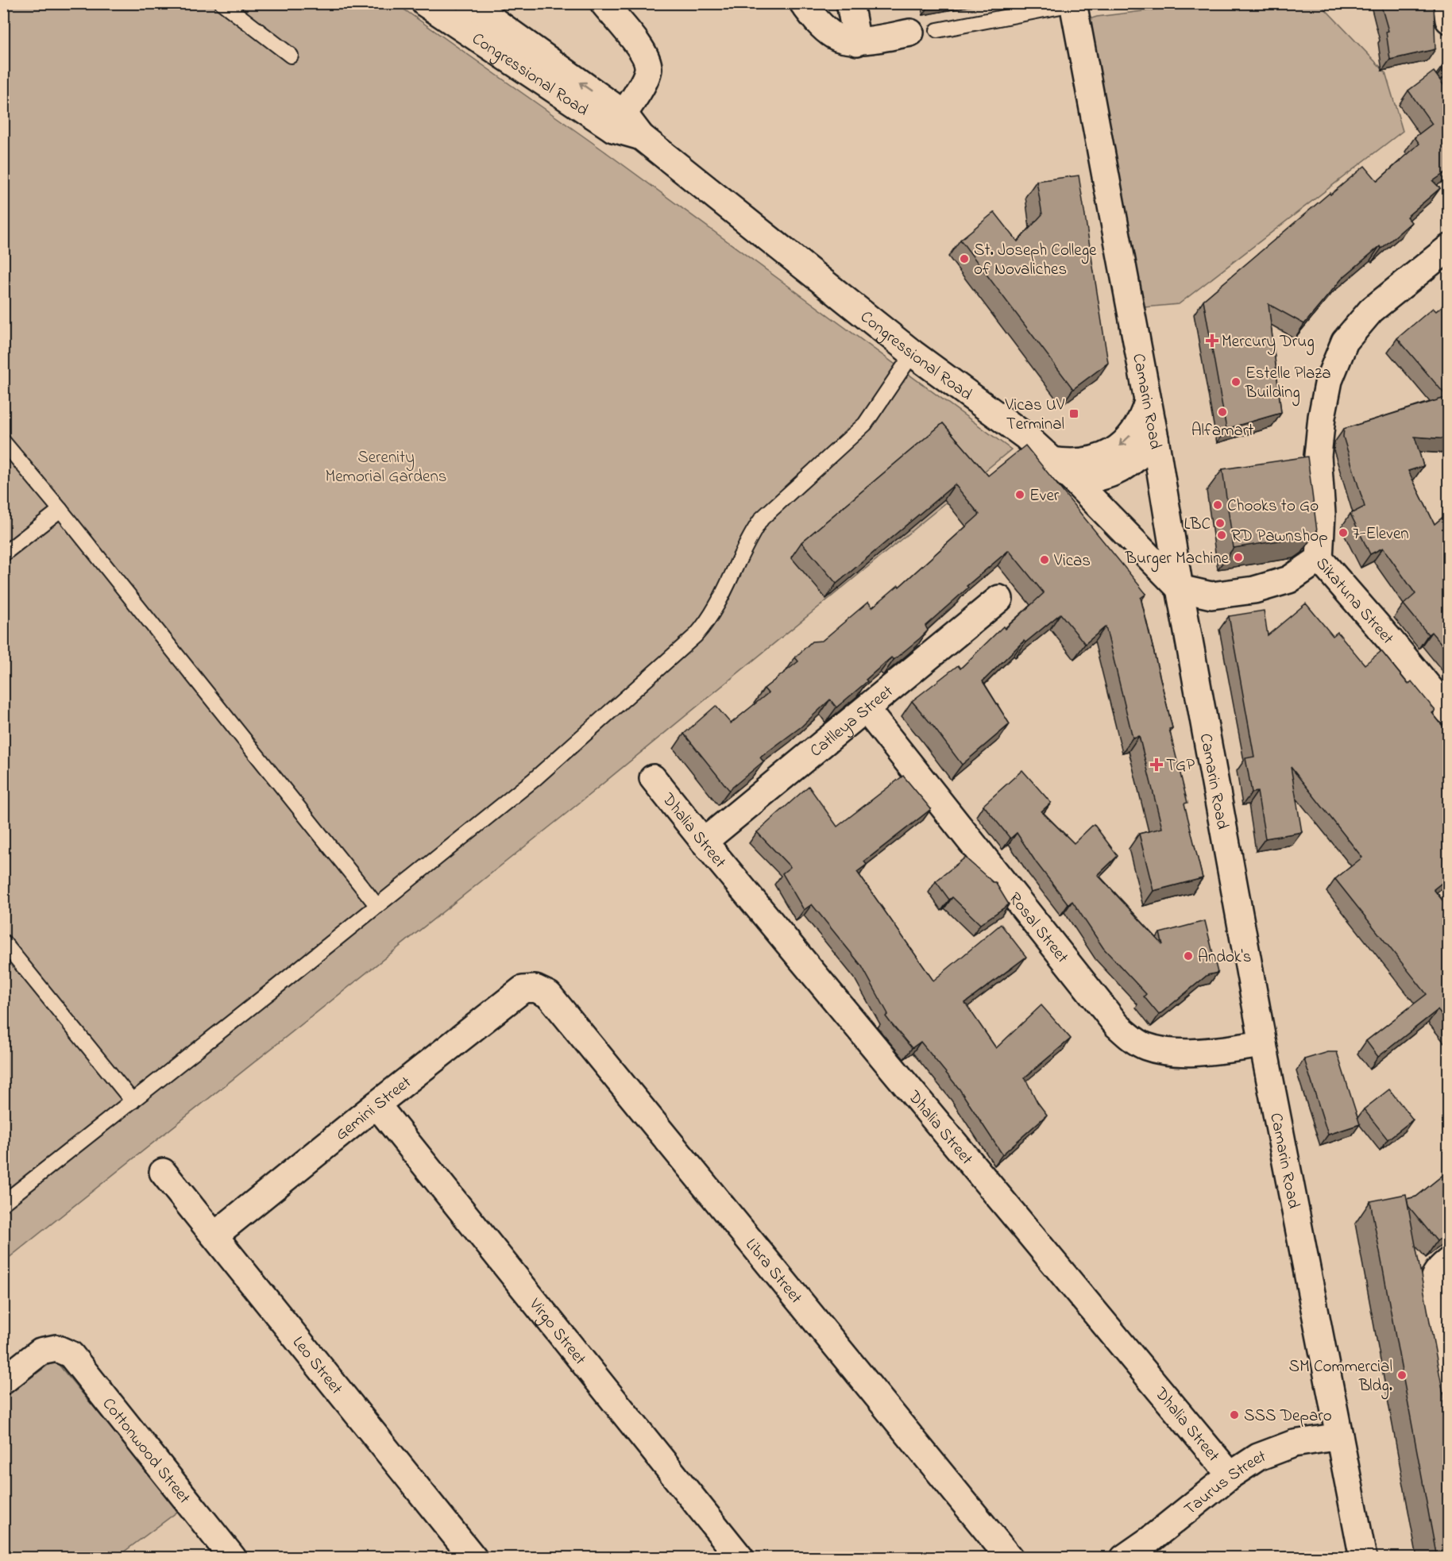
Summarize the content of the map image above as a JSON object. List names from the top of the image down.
{
  "streets": {
    "street": [
      "Congressional Road",
      "Camarin Road",
      "Sikatuna Street",
      "Catlleya Street",
      "Dhalia Street",
      "Rosal Street",
      "Gemini Street",
      "Libra Street",
      "Virgo Street",
      "Leo Street",
      "Cottonwood Street",
      "Taurus Street"
    ]
  },
  "crossings": [
    ["Congressional Road", "Camarin Road"],
    ["Congressional Road", "Sikatuna Street"],
    ["Camarin Road", "Sikatuna Street"],
    ["Camarin Road", "Rosal Street"],
    ["Camarin Road", "Taurus Street"],
    ["Catlleya Street", "Dhalia Street"],
    ["Catlleya Street", "Rosal Street"],
    ["Dhalia Street", "Taurus Street"],
    ["Gemini Street", "Libra Street"],
    ["Gemini Street", "Virgo Street"],
    ["Gemini Street", "Leo Street"]
  ],
  "parks": ["Serenity Memorial Gardens"],
  "places": {
    "other": [
      "St. Joseph College of Novaliches",
      "Estelle Plaza Building",
      "Alfamart",
      "Ever",
      "Chooks to Go",
      "LBC",
      "7-Eleven",
      "RD Pawnshop",
      "Burger Machine",
      "Vicas",
      "Andok's",
      "SM Commercial Bldg.",
      "SSS Deparo"
    ],
    "health": ["Mercury Drug", "TGP"],
    "transit": ["Vicas UV Terminal"]
  }
}
